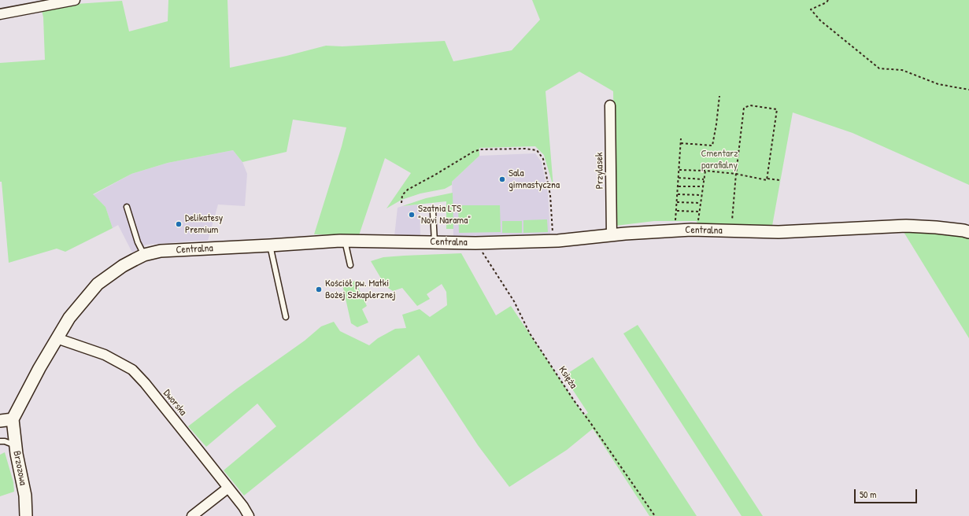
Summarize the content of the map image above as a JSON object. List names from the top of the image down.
{
  "streets": {
    "street": [
      "Przylasek",
      "Centralna",
      "Dworska",
      "Brzozowa"
    ],
    "path": ["Księża"]
  },
  "crossings": [
    ["Przylasek", "Centralna"],
    ["Centralna", "Księża"],
    ["Centralna", "Dworska"],
    ["Centralna", "Brzozowa"]
  ],
  "parks": ["Cmentarz parafialny"],
  "places": [
    "Sala gimnastyczna",
    "Szatnia LTS \"Novi Narama\"",
    "Delikatesy Premium",
    "Kościół pw. Matki Bożej Szkaplerznej"
  ],
  "scale_bar": "50 m"
}
